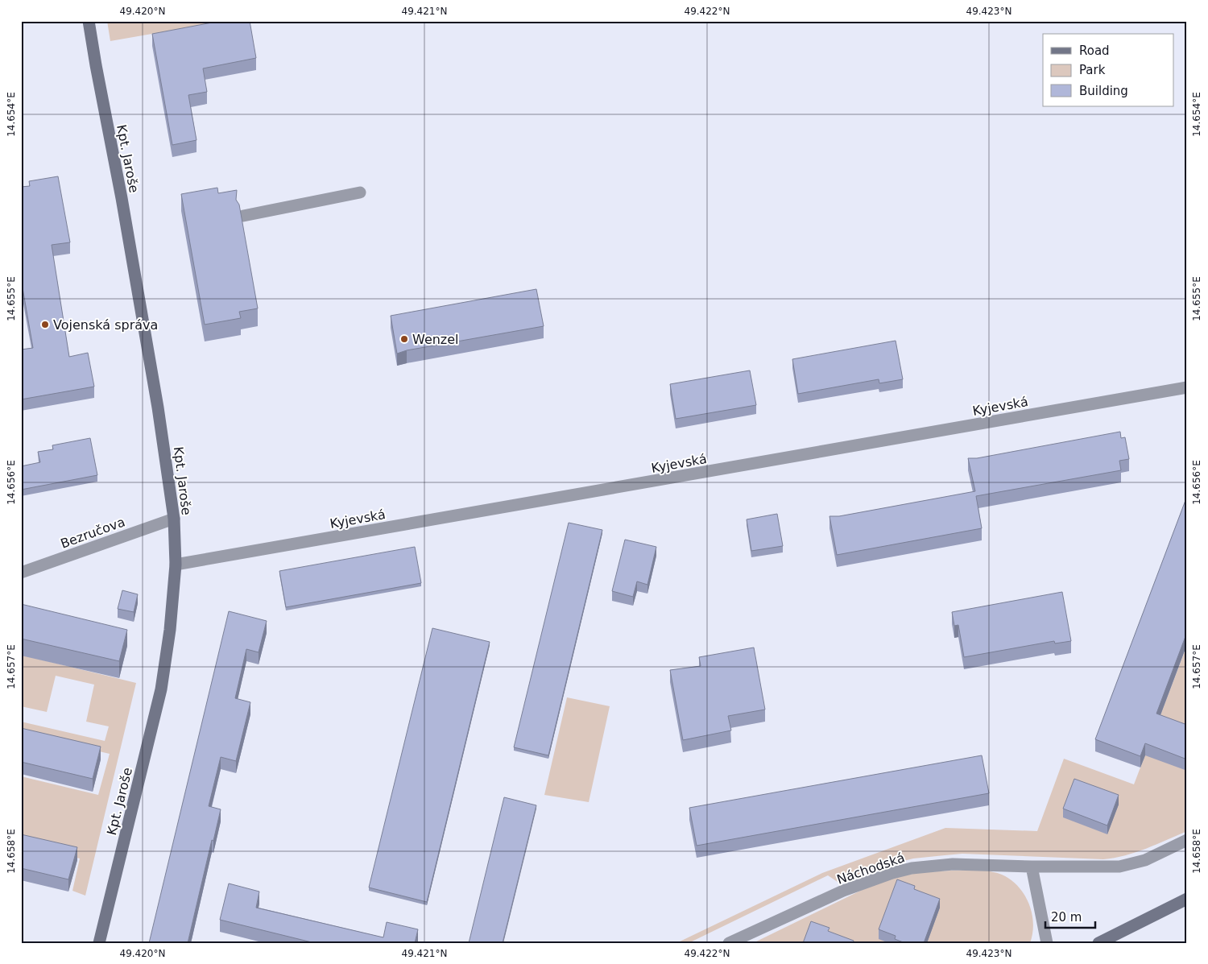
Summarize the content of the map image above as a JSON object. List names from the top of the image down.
{
  "streets": {
    "street": [
      "Kpt. Jaroše",
      "Kyjevská",
      "Bezručova",
      "Náchodská"
    ]
  },
  "crossings": [
    ["Kpt. Jaroše", "Kyjevská"],
    ["Kpt. Jaroše", "Bezručova"]
  ],
  "places": ["Vojenská správa", "Wenzel"],
  "legend": ["Road", "Park", "Building"],
  "scale_bar": "20 m",
  "coordinates": [
    "49.420°N",
    "49.421°N",
    "49.422°N",
    "49.423°N",
    "14.654°E",
    "14.655°E",
    "14.656°E",
    "14.657°E",
    "14.658°E"
  ]
}
